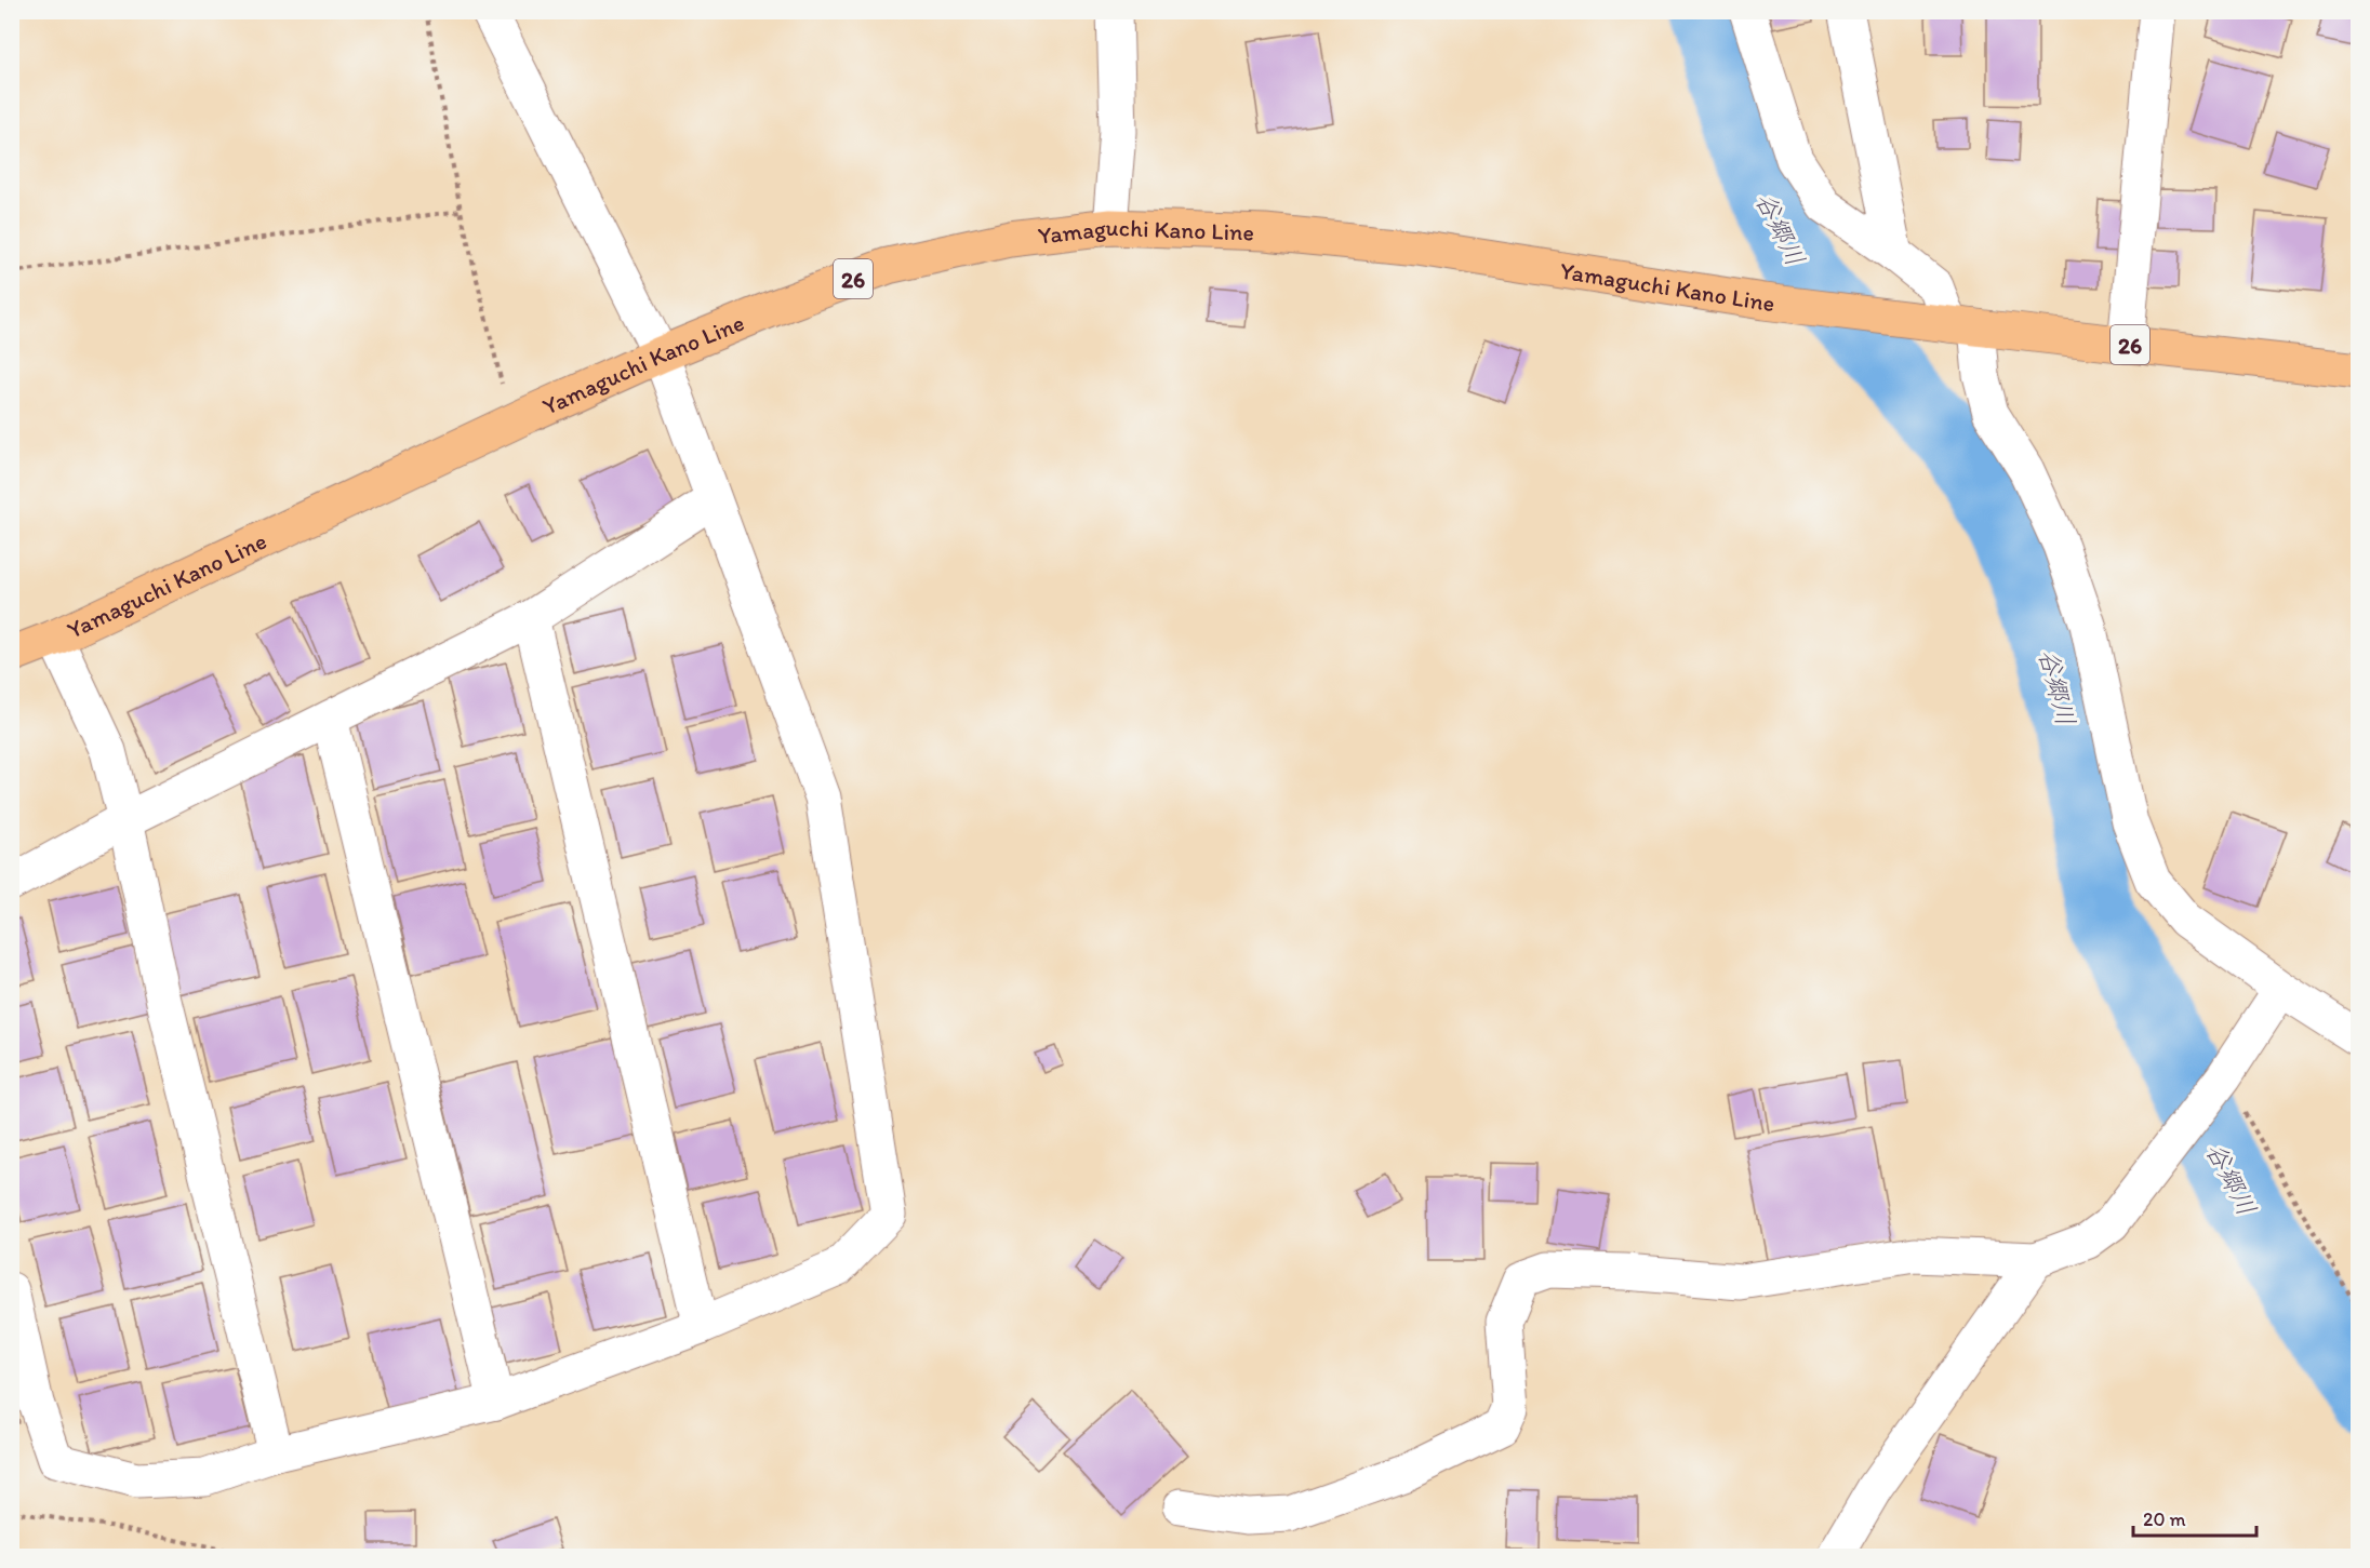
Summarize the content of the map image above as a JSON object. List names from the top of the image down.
{
  "streets": {
    "main road": ["Yamaguchi Kano Line", "26"]
  },
  "water": ["谷郷川"],
  "scale_bar": "20 m"
}
